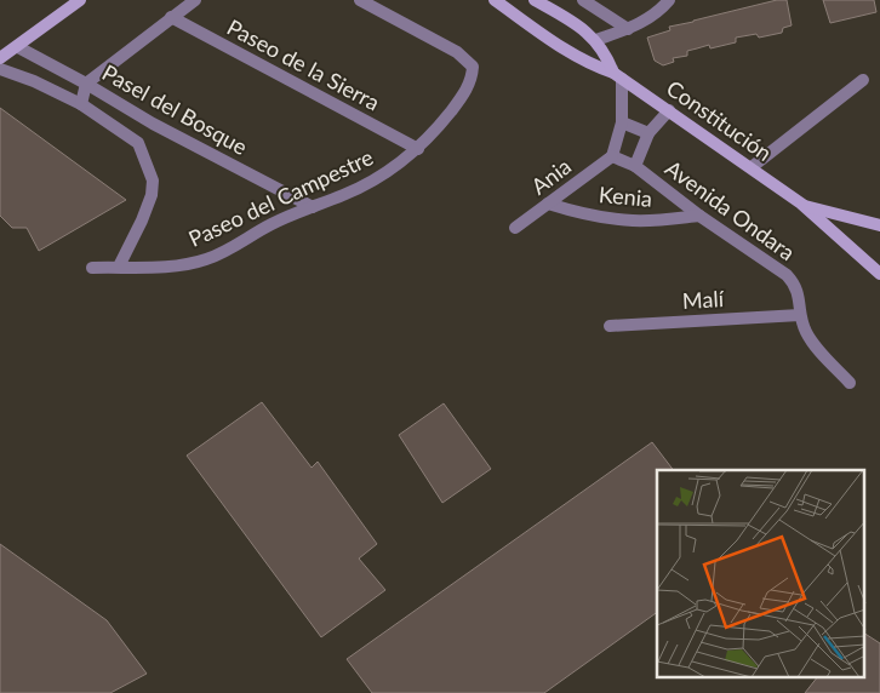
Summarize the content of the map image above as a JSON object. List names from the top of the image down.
{
  "streets": {
    "street": [
      "Paseo de la Sierra",
      "Pasel del Bosque",
      "Constitución",
      "Ania",
      "Kenia",
      "Paseo del Campestre",
      "Avenida Ondara",
      "Malí"
    ]
  },
  "crossings": [
    ["Paseo de la Sierra", "Paseo del Campestre"],
    ["Pasel del Bosque", "Paseo del Campestre"],
    ["Constitución", "Avenida Ondara"],
    ["Ania", "Kenia"],
    ["Ania", "Avenida Ondara"],
    ["Kenia", "Avenida Ondara"],
    ["Avenida Ondara", "Malí"]
  ]
}
